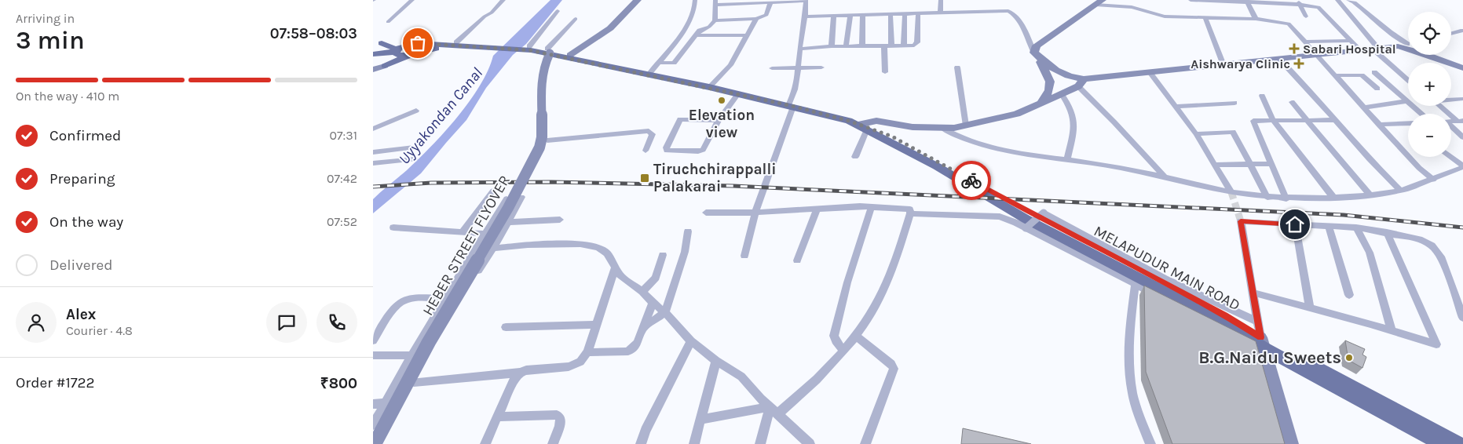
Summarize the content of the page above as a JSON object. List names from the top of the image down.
{
  "streets": {
    "main road": ["MELAPUDUR MAIN ROAD"],
    "street": ["HEBER STREET FLYOVER"]
  },
  "crossings": [
    ["HEBER STREET FLYOVER", "MELAPUDUR MAIN ROAD"]
  ],
  "water": ["Uyyakondan Canal"],
  "places": {
    "health": ["Sabari Hospital", "Aishwarya Clinic"],
    "other": ["Elevation view", "B.G.Naidu Sweets"],
    "transit": ["Tiruchchirappalli Palakarai"]
  },
  "page": {
    "heading": ["3 min", "Arriving in", "07:58–08:03"],
    "panel": [
      "Alex",
      "Courier · 4.8",
      "Order #1722",
      "₹800"
    ],
    "map_buttons": ["+", "−"],
    "bar": "On the way · 410 m",
    "list": [
      ["Confirmed", "07:31"],
      ["Preparing", "07:42"],
      ["On the way", "07:52"],
      "Delivered"
    ]
  }
}
